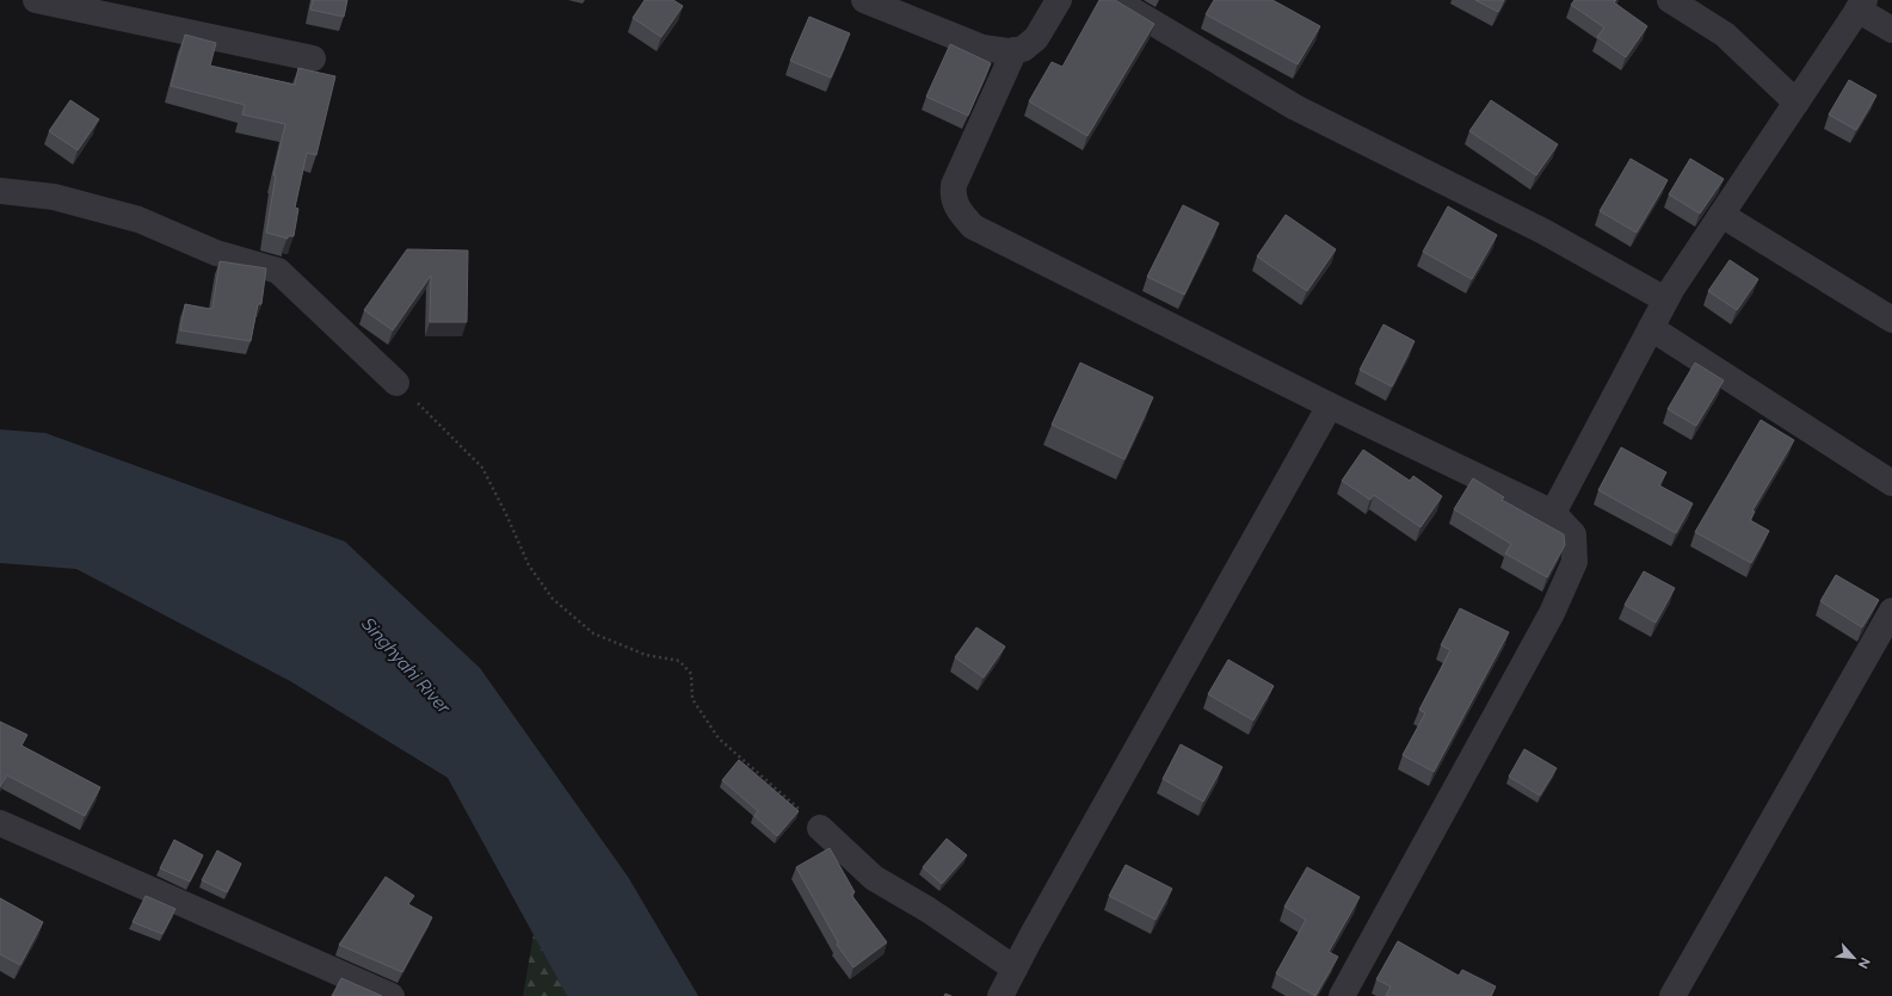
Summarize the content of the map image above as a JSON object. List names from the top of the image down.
{
  "water": ["Singhyahi River"],
  "north": "bottom right"
}
